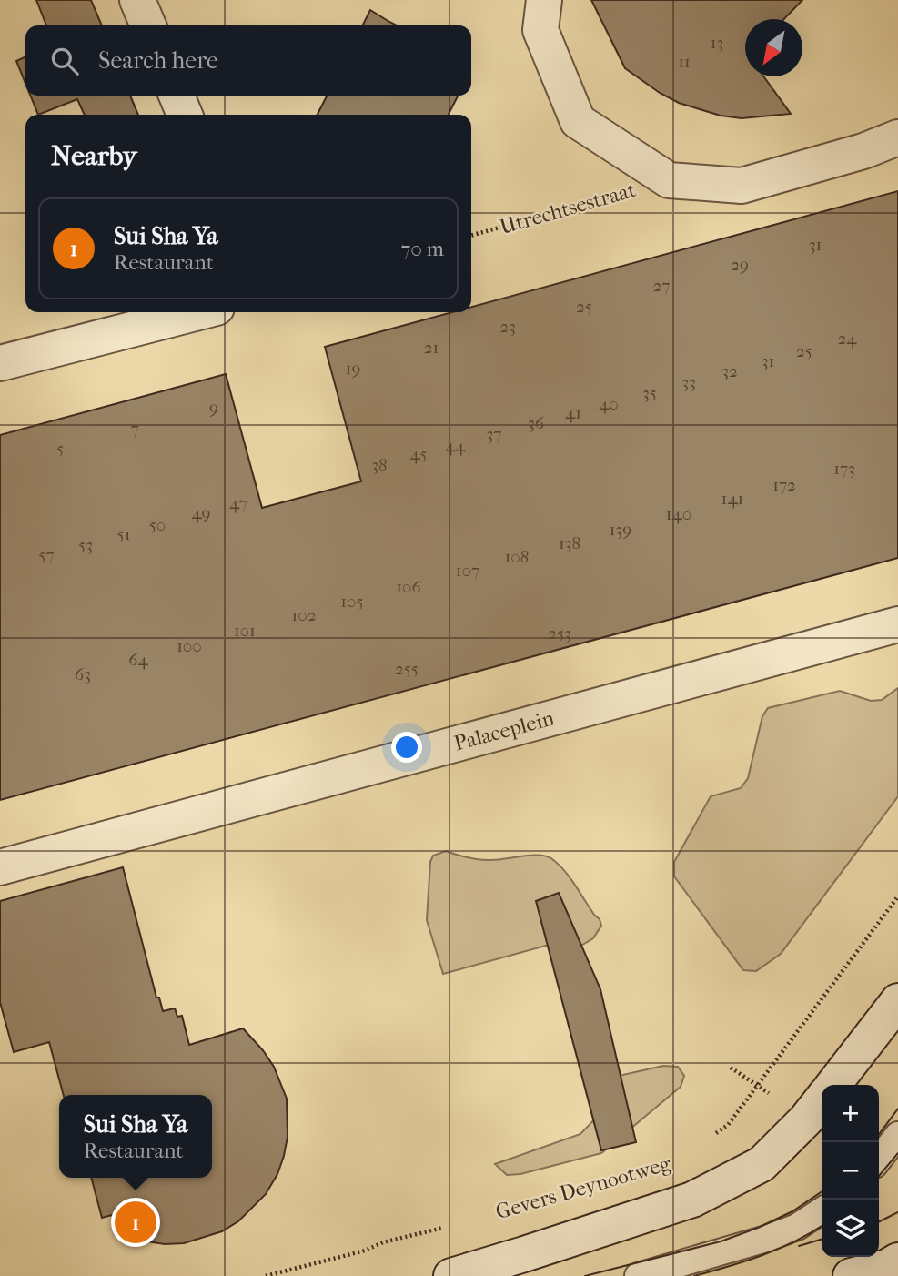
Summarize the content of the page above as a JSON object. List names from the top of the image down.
{
  "streets": {
    "street": ["Utrechtsestraat", "Palaceplein", "Gevers Deynootweg"]
  },
  "house_numbers": [
    "13",
    "11",
    "31",
    "29",
    "27",
    "25",
    "23",
    "24",
    "21",
    "25",
    "31",
    "19",
    "32",
    "33",
    "35",
    "40",
    "9",
    "41",
    "36",
    "7",
    "37",
    "44",
    "5",
    "45",
    "38",
    "173",
    "172",
    "141",
    "47",
    "49",
    "140",
    "50",
    "139",
    "51",
    "138",
    "53",
    "57",
    "108",
    "107",
    "106",
    "105",
    "102",
    "101",
    "253",
    "100",
    "64",
    "255",
    "63"
  ],
  "north": "bottom left",
  "page": {
    "search": "Search here",
    "heading": "Nearby",
    "list": [
      {
        "mark": "1",
        "name": "Sui Sha Ya",
        "note": "Restaurant",
        "value": "70 m"
      }
    ],
    "map_buttons": ["+", "−"],
    "popup": ["Sui Sha Ya", "Restaurant"],
    "pins": "1"
  }
}
